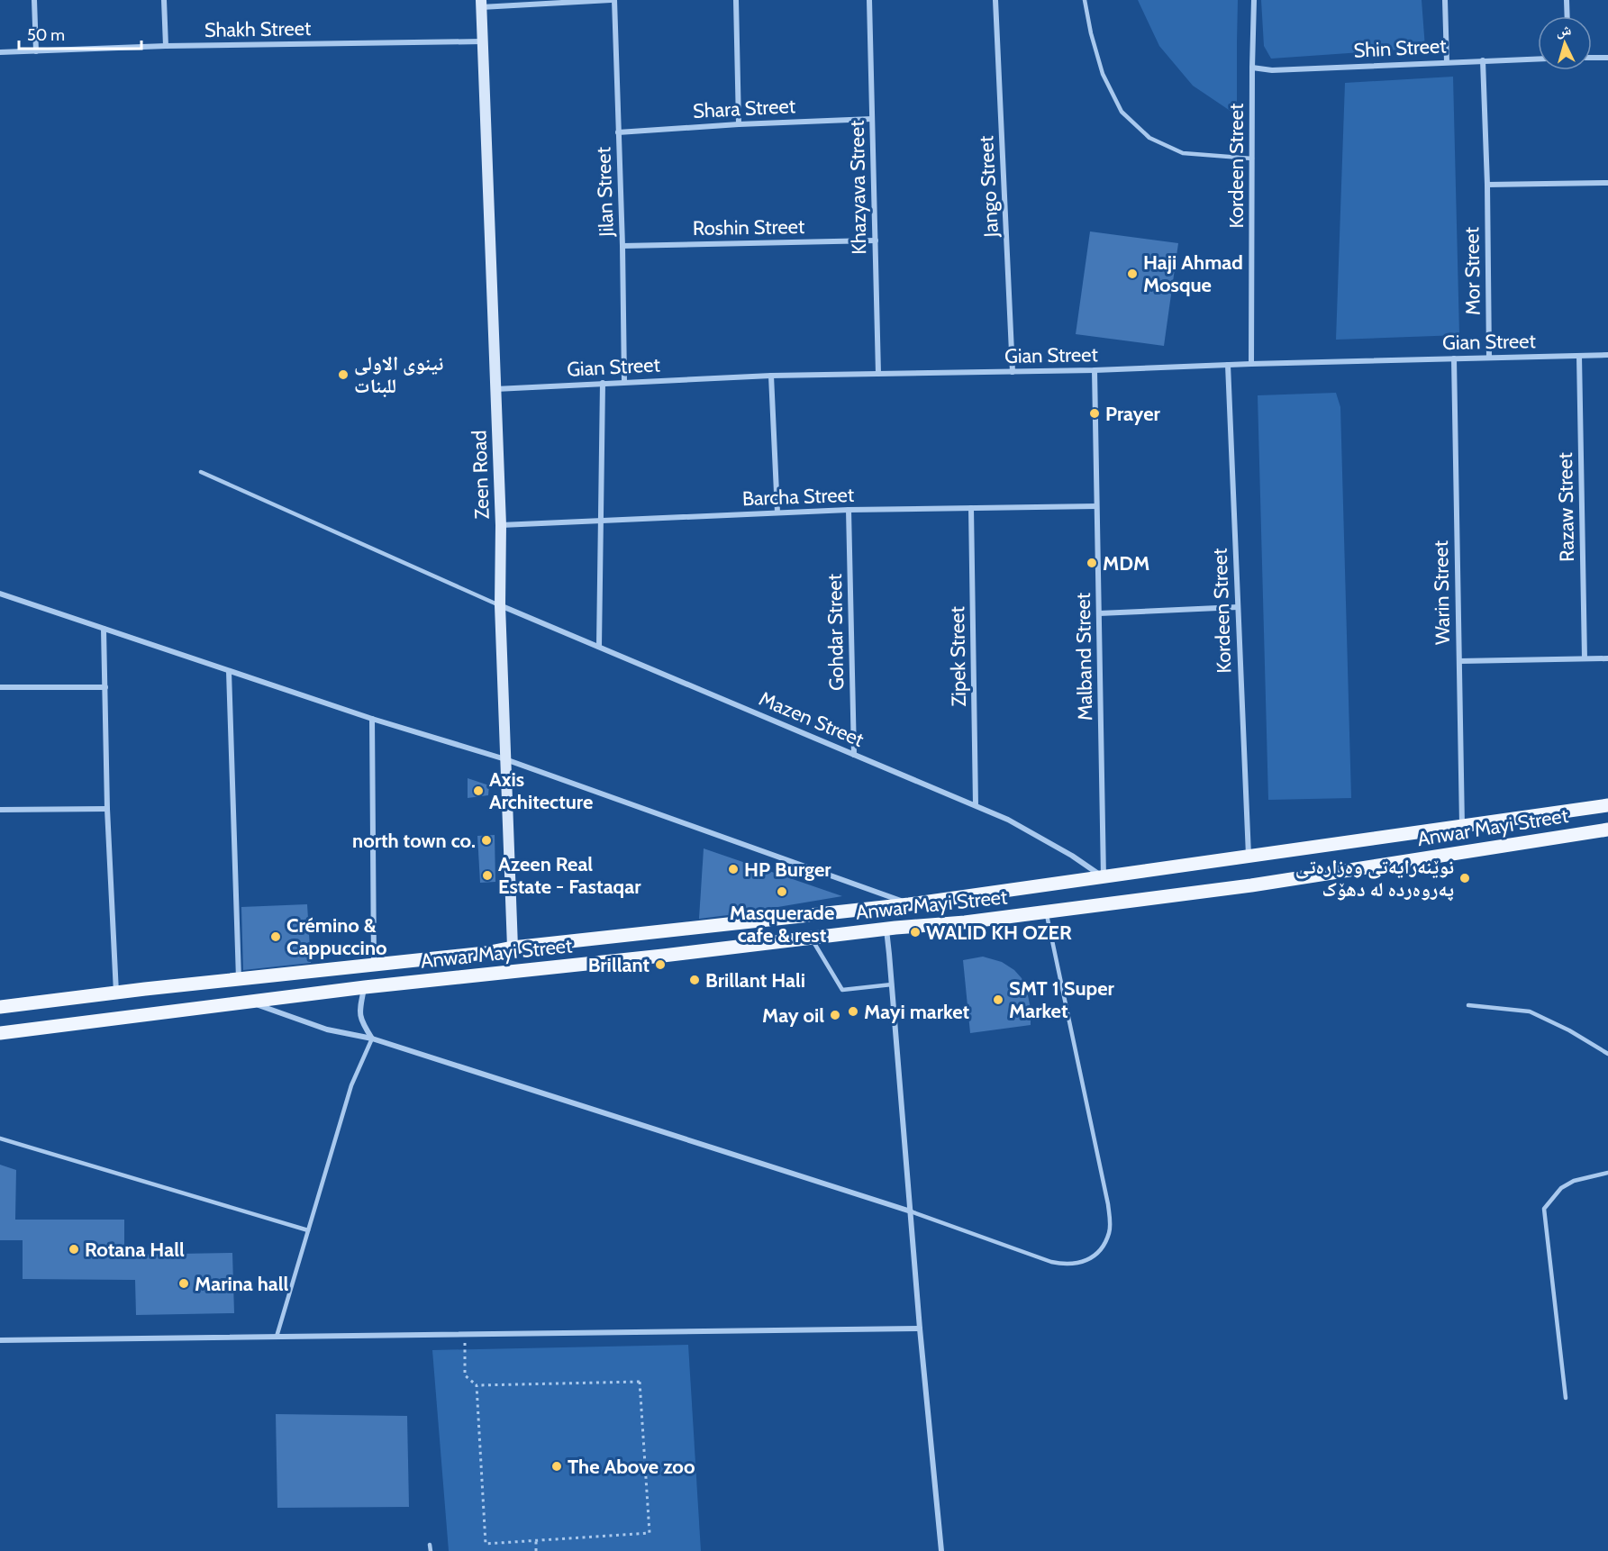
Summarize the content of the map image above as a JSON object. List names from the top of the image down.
{
  "streets": {
    "main road": ["Anwar Mayi Street"],
    "street": [
      "Shakh Street",
      "Shin Street",
      "Shara Street",
      "Kordeen Street",
      "Jango Street",
      "Khazyava Street",
      "Jilan Street",
      "Roshin Street",
      "Mor Street",
      "Gian Street",
      "Zeen Road",
      "Barcha Street",
      "Razaw Street",
      "Warin Street",
      "Gohdar Street",
      "Zipek Street",
      "Malband Street",
      "Mazen Street"
    ]
  },
  "crossings": [
    ["Shakh Street", "Zeen Road"],
    ["Shin Street", "Kordeen Street"],
    ["Shin Street", "Mor Street"],
    ["Shara Street", "Khazyava Street"],
    ["Shara Street", "Jilan Street"],
    ["Kordeen Street", "Gian Street"],
    ["Kordeen Street", "Anwar Mayi Street"],
    ["Jango Street", "Gian Street"],
    ["Khazyava Street", "Roshin Street"],
    ["Khazyava Street", "Gian Street"],
    ["Jilan Street", "Roshin Street"],
    ["Jilan Street", "Gian Street"],
    ["Mor Street", "Gian Street"],
    ["Gian Street", "Zeen Road"],
    ["Gian Street", "Razaw Street"],
    ["Gian Street", "Warin Street"],
    ["Gian Street", "Malband Street"],
    ["Zeen Road", "Barcha Street"],
    ["Zeen Road", "Mazen Street"],
    ["Zeen Road", "Anwar Mayi Street"],
    ["Barcha Street", "Gohdar Street"],
    ["Barcha Street", "Zipek Street"],
    ["Barcha Street", "Malband Street"],
    ["Warin Street", "Anwar Mayi Street"],
    ["Gohdar Street", "Mazen Street"],
    ["Zipek Street", "Mazen Street"],
    ["Malband Street", "Mazen Street"],
    ["Malband Street", "Anwar Mayi Street"],
    ["Mazen Street", "Anwar Mayi Street"]
  ],
  "places": [
    "Haji Ahmad Mosque",
    "نينوى الاولى للبنات",
    "Prayer",
    "MDM",
    "Axis Architecture",
    "north town co.",
    "HP Burger",
    "Azeen Real Estate - Fastaqar",
    "نوێنەرایەتی وەزارەتی پەروەردە لە دهۆک",
    "Masquerade cafe & rest",
    "WALID KH OZER",
    "Crémino & Cappuccino",
    "Brillant",
    "Brillant Hali",
    "SMT 1 Super Market",
    "Mayi market",
    "May oil",
    "Rotana Hall",
    "Marina hall",
    "The Above zoo"
  ],
  "scale_bar": "50 m",
  "north": "top"
}
